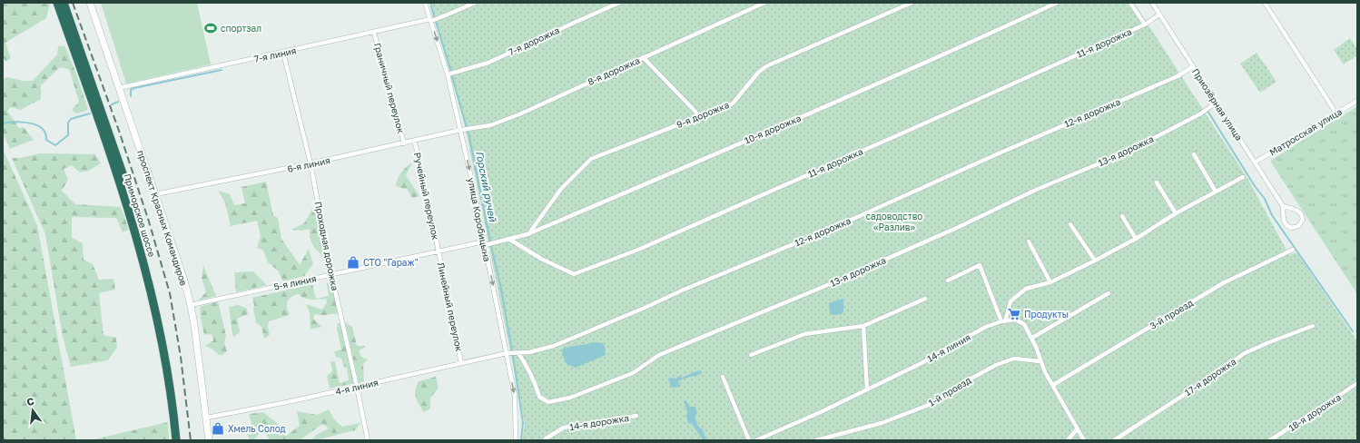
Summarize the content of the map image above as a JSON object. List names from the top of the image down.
{
  "streets": {
    "highway": ["Приморское шоссе"],
    "street": [
      "7-я дорожка",
      "11-я дорожка",
      "7-я линия",
      "8-я дорожка",
      "Граничный переулок",
      "Приозёрная улица",
      "12-я дорожка",
      "9-я дорожка",
      "10-я дорожка",
      "Матросская улица",
      "13-я дорожка",
      "6-я линия",
      "Ручейный переулок",
      "проспект Красных Командиров",
      "улица Коробицына",
      "Проходная дорожка",
      "5-я линия",
      "Линейный переулок",
      "3-й проезд",
      "14-я линия",
      "17-я дорожка",
      "4-я линия",
      "1-й проезд",
      "18-я дорожка",
      "14-я дорожка"
    ]
  },
  "crossings": [
    ["7-я дорожка", "улица Коробицына"],
    ["11-я дорожка", "Приозёрная улица"],
    ["11-я дорожка", "10-я дорожка"],
    ["7-я линия", "Граничный переулок"],
    ["7-я линия", "проспект Красных Командиров"],
    ["7-я линия", "улица Коробицына"],
    ["7-я линия", "Проходная дорожка"],
    ["8-я дорожка", "6-я линия"],
    ["8-я дорожка", "улица Коробицына"],
    ["Граничный переулок", "6-я линия"],
    ["Приозёрная улица", "12-я дорожка"],
    ["Приозёрная улица", "Матросская улица"],
    ["Приозёрная улица", "13-я дорожка"],
    ["12-я дорожка", "13-я дорожка"],
    ["12-я дорожка", "улица Коробицына"],
    ["12-я дорожка", "4-я линия"],
    ["9-я дорожка", "10-я дорожка"],
    ["10-я дорожка", "улица Коробицына"],
    ["10-я дорожка", "5-я линия"],
    ["6-я линия", "Ручейный переулок"],
    ["6-я линия", "проспект Красных Командиров"],
    ["6-я линия", "улица Коробицына"],
    ["6-я линия", "Проходная дорожка"],
    ["Ручейный переулок", "5-я линия"],
    ["Ручейный переулок", "Линейный переулок"],
    ["проспект Красных Командиров", "5-я линия"],
    ["проспект Красных Командиров", "4-я линия"],
    ["улица Коробицына", "5-я линия"],
    ["улица Коробицына", "4-я линия"],
    ["Проходная дорожка", "5-я линия"],
    ["Проходная дорожка", "4-я линия"],
    ["5-я линия", "Линейный переулок"],
    ["Линейный переулок", "4-я линия"],
    ["3-й проезд", "14-я линия"],
    ["14-я линия", "1-й проезд"]
  ],
  "one_way": ["улица Коробицына"],
  "water": ["Горский ручей"],
  "parks": ["садоводство «Разлив»"],
  "places": {
    "sports": ["спортзал"],
    "shop": ["СТО \"Гараж\"", "Хмель Солод"],
    "supermarket": ["Продукты"]
  },
  "north": "top"
}
